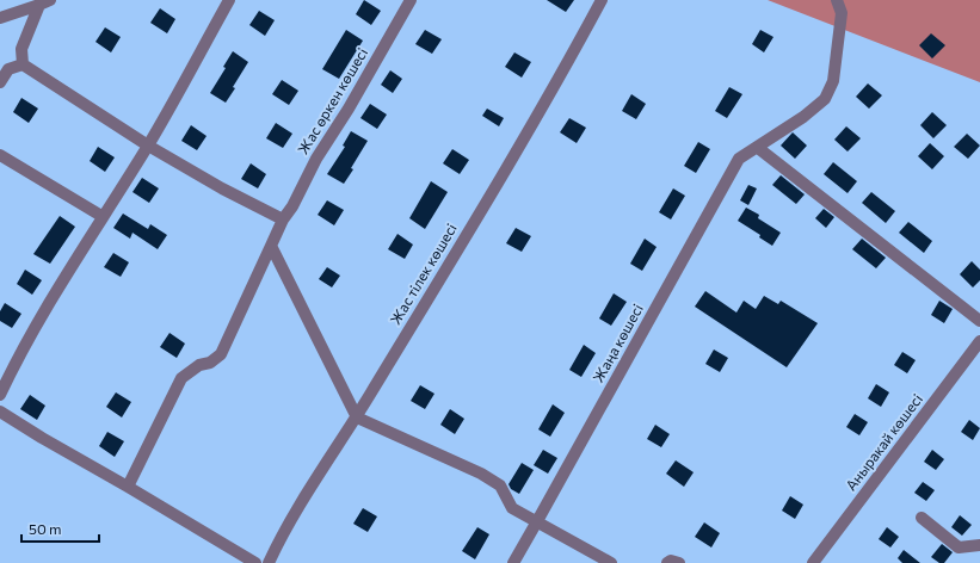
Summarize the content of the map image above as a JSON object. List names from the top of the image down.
{
  "streets": {
    "street": [
      "Жас өркен көшесі",
      "Жас тілек көшесі",
      "Жаңа көшесі",
      "Аныракай көшесі"
    ]
  },
  "scale_bar": "50 m"
}
